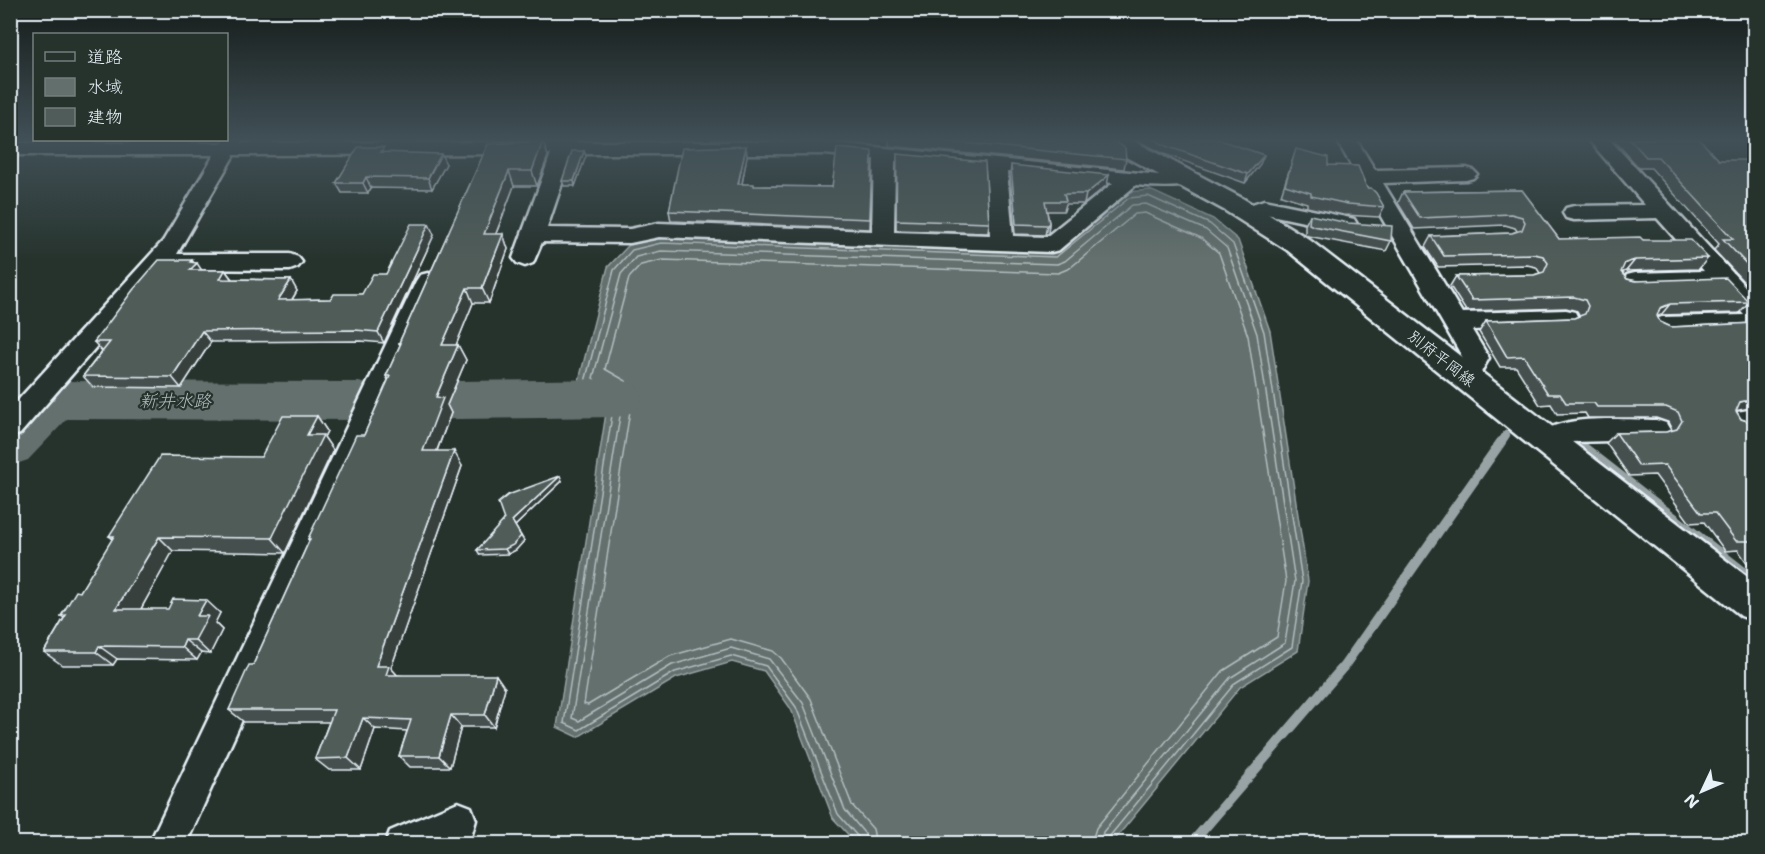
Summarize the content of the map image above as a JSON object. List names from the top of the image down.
{
  "streets": {
    "main road": ["別府平岡線"]
  },
  "water": ["新井水路"],
  "legend": ["道路", "水域", "建物"],
  "north": "bottom left"
}
